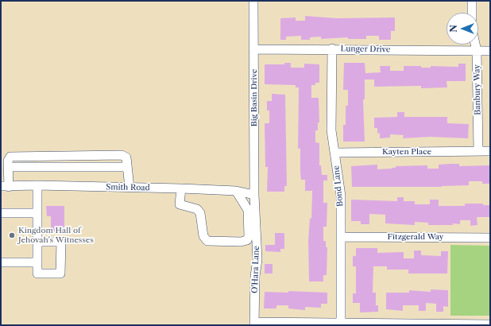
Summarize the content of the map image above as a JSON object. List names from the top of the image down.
{
  "streets": {
    "street": [
      "Lunger Drive",
      "Banbury Way",
      "Big Basin Drive",
      "Kayten Place",
      "Bond Lane",
      "Smith Road",
      "Fitzgerald Way",
      "O'Hara Lane"
    ]
  },
  "crossings": [
    ["Lunger Drive", "Banbury Way"],
    ["Lunger Drive", "Big Basin Drive"],
    ["Lunger Drive", "Bond Lane"],
    ["Banbury Way", "Kayten Place"],
    ["Big Basin Drive", "Smith Road"],
    ["Big Basin Drive", "O'Hara Lane"],
    ["Kayten Place", "Bond Lane"],
    ["Bond Lane", "Fitzgerald Way"],
    ["Smith Road", "O'Hara Lane"]
  ],
  "places": ["Kingdom Hall of Jehovah's Witnesses"],
  "north": "left"
}
